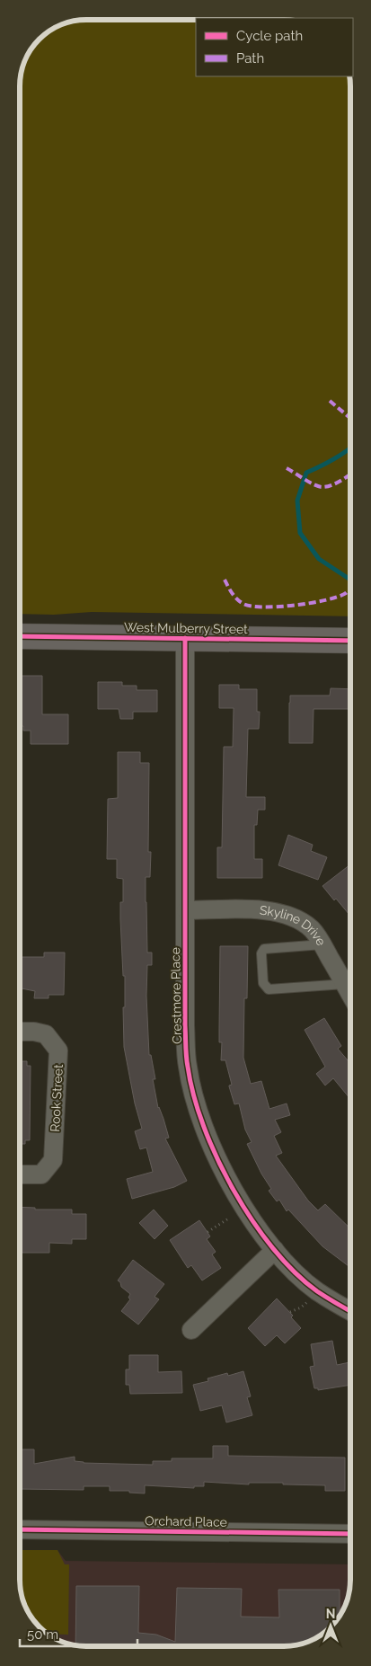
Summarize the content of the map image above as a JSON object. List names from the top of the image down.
{
  "streets": {
    "main road": ["West Mulberry Street"],
    "street": [
      "Skyline Drive",
      "Crestmore Place",
      "Rook Street",
      "Orchard Place"
    ]
  },
  "crossings": [
    ["West Mulberry Street", "Crestmore Place"],
    ["Skyline Drive", "Crestmore Place"]
  ],
  "legend": ["Cycle path", "Path"],
  "scale_bar": "50 m",
  "north": "top"
}
